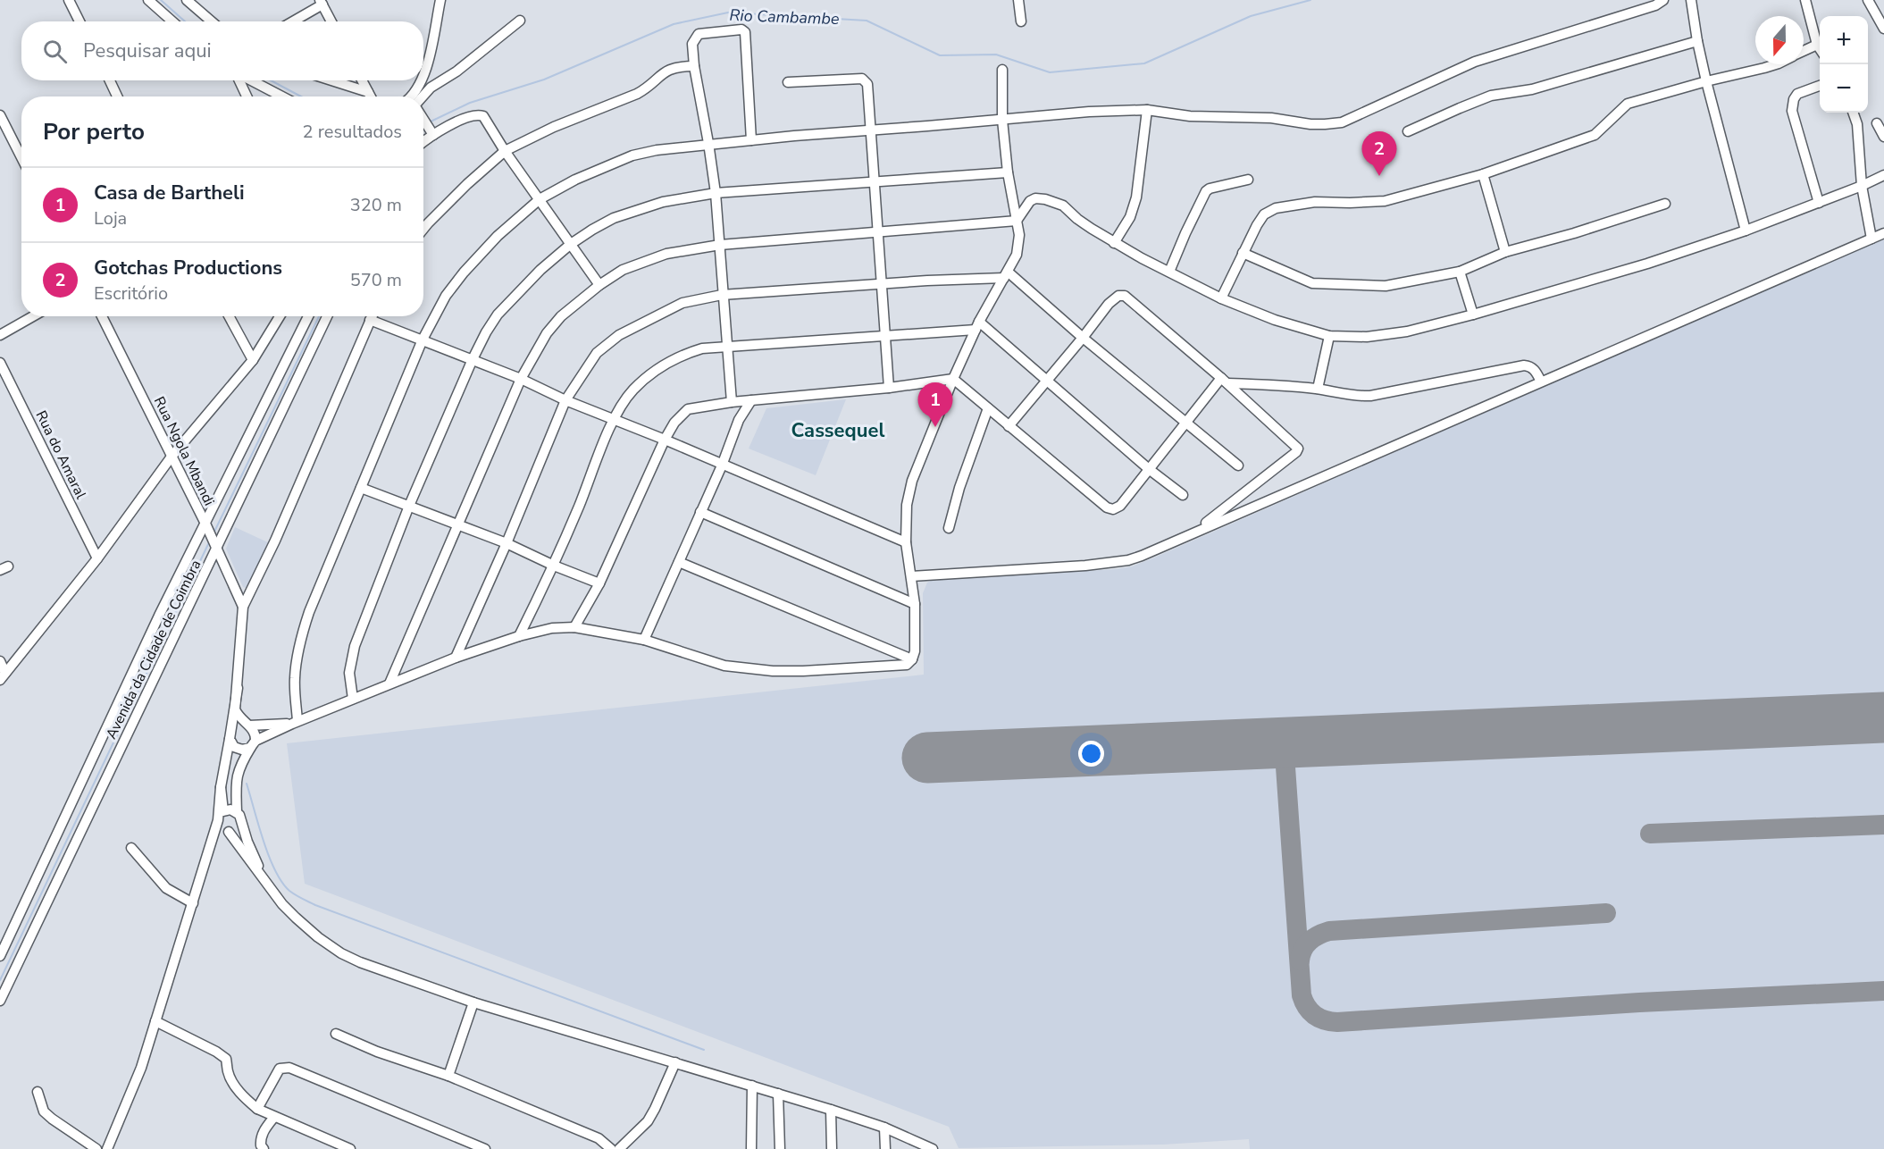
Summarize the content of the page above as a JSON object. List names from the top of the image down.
{
  "streets": {
    "street": ["Rua Ngola Mbandi", "Rua do Amaral", "Avenida da Cidade de Coimbra"]
  },
  "crossings": [
    ["Rua Ngola Mbandi", "Avenida da Cidade de Coimbra"]
  ],
  "districts": ["Cassequel"],
  "water": ["Rio Cambambe"],
  "north": "bottom",
  "page": {
    "map_buttons": ["+", "−"],
    "search": "Pesquisar aqui",
    "heading": ["Por perto", "2 resultados"],
    "pins": ["2", "1"],
    "list": [
      {
        "mark": "1",
        "name": "Casa de Bartheli",
        "note": "Loja",
        "value": "320 m"
      },
      {
        "mark": "2",
        "name": "Gotchas Productions",
        "note": "Escritório",
        "value": "570 m"
      }
    ]
  }
}
